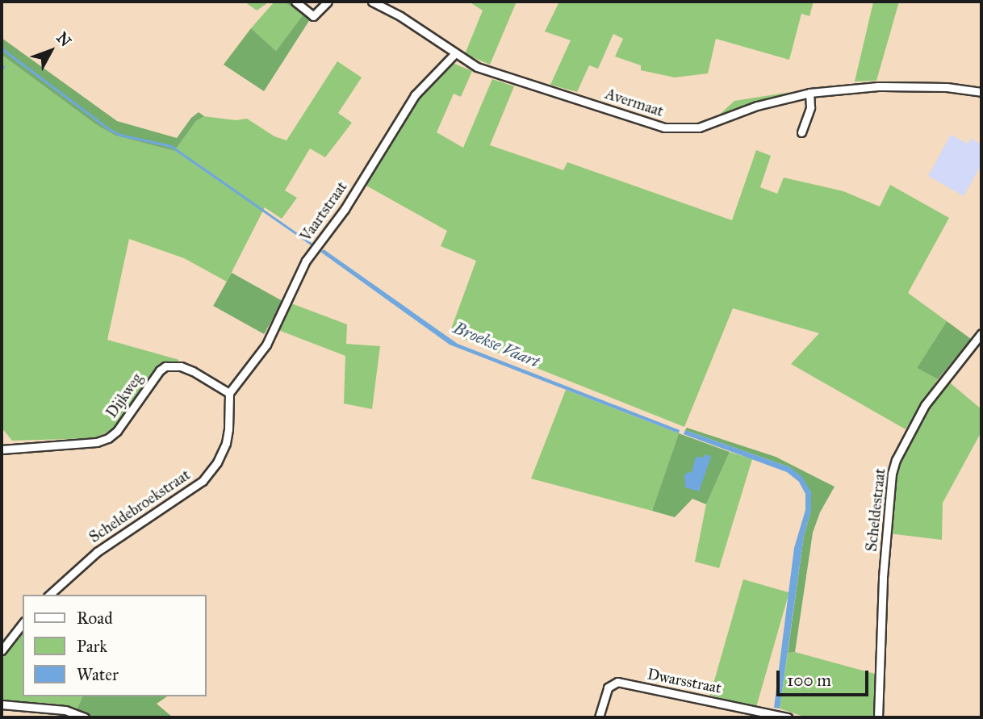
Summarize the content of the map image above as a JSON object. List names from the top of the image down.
{
  "streets": {
    "street": [
      "Avermaat",
      "Vaartstraat",
      "Dijkweg",
      "Scheldebroekstraat",
      "Scheldestraat",
      "Dwarsstraat"
    ]
  },
  "crossings": [
    ["Avermaat", "Vaartstraat"],
    ["Vaartstraat", "Dijkweg"],
    ["Vaartstraat", "Scheldebroekstraat"],
    ["Dijkweg", "Scheldebroekstraat"]
  ],
  "water": ["Broekse Vaart"],
  "legend": ["Road", "Park", "Water"],
  "scale_bar": "100 m",
  "north": "top right"
}
